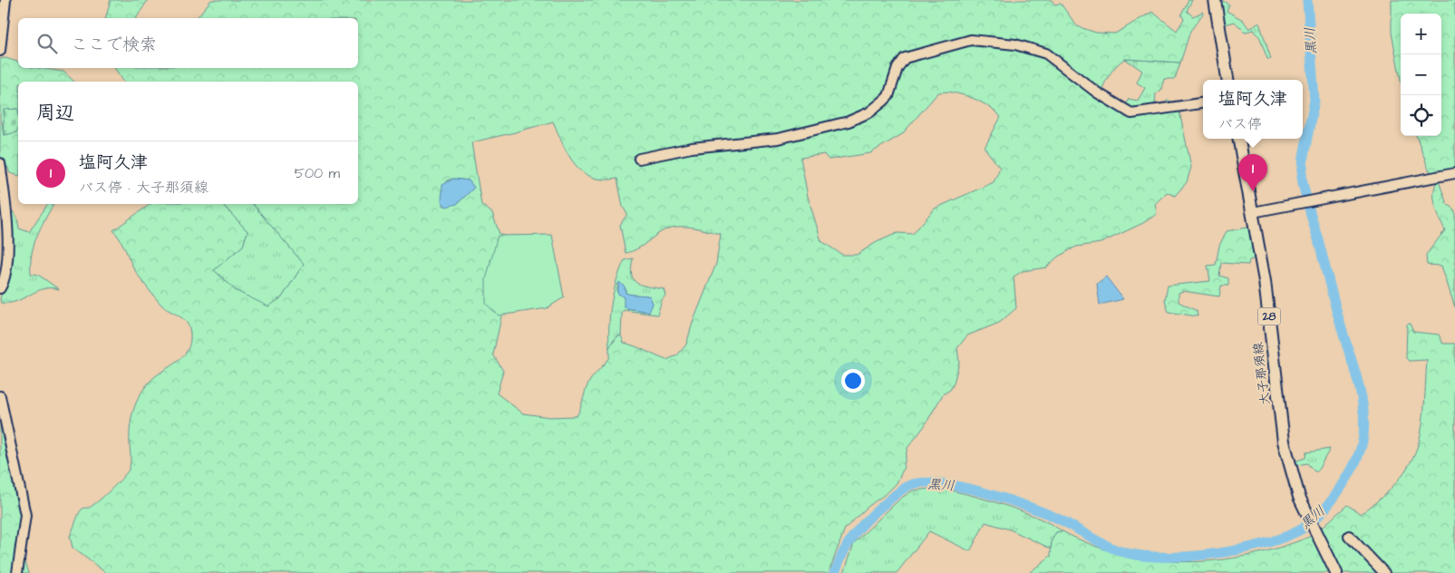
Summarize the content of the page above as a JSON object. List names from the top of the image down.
{
  "streets": {
    "main road": ["28", "大子那須線"]
  },
  "water": ["黒川"],
  "page": {
    "map_buttons": ["+", "−"],
    "search": "ここで検索",
    "popup": ["塩阿久津", "バス停"],
    "heading": "周辺",
    "list": [
      {
        "mark": "1",
        "name": "塩阿久津",
        "note": "バス停 · 大子那須線",
        "value": "500 m"
      }
    ],
    "pins": "1"
  }
}
